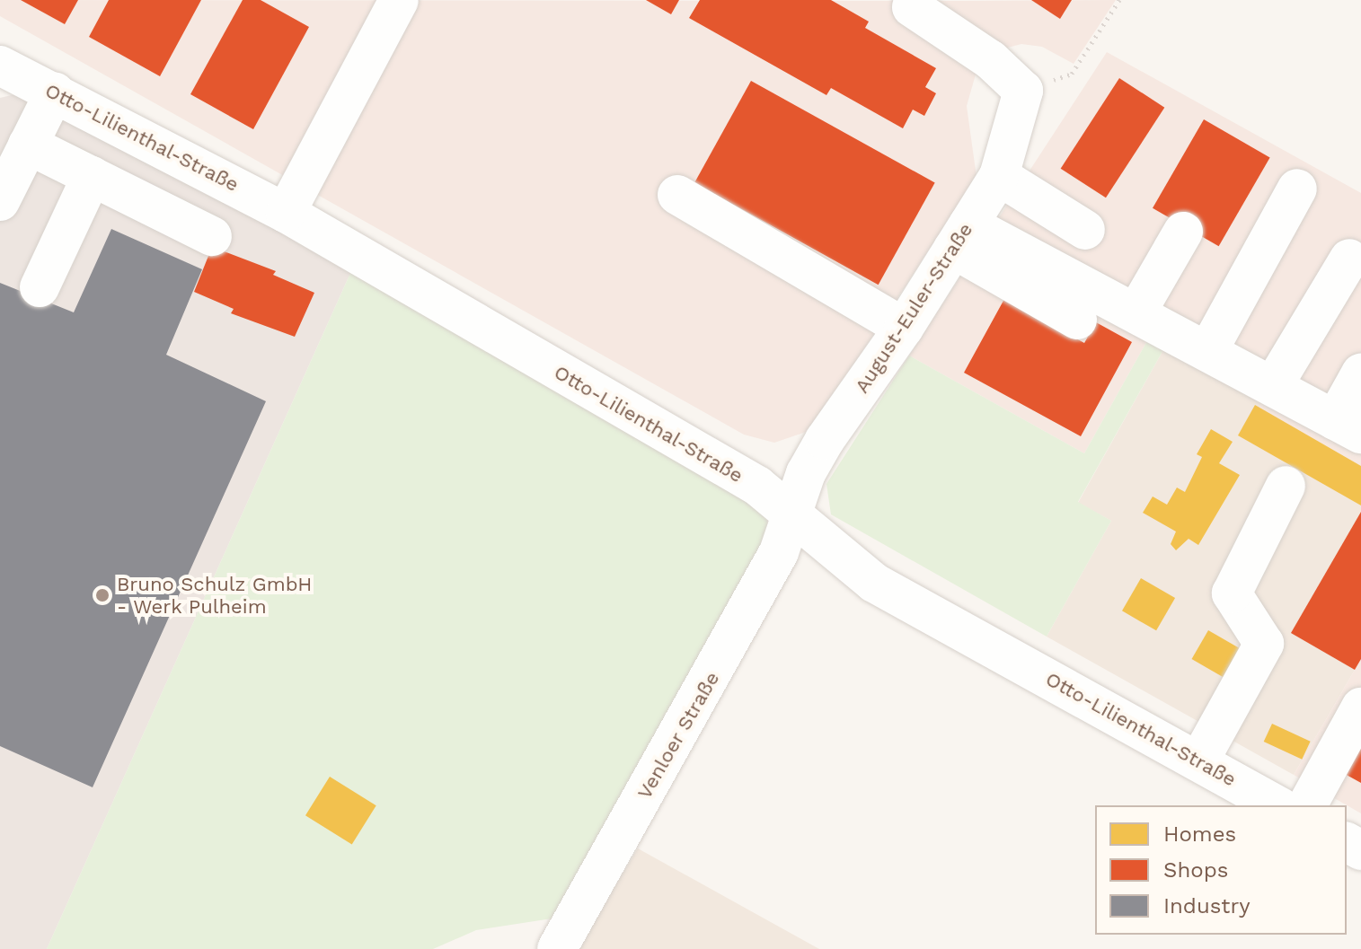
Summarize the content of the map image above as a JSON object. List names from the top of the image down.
{
  "streets": {
    "street": ["Otto-Lilienthal-Straße", "August-Euler-Straße", "Venloer Straße"]
  },
  "crossings": [
    ["Otto-Lilienthal-Straße", "August-Euler-Straße"],
    ["Otto-Lilienthal-Straße", "Venloer Straße"],
    ["August-Euler-Straße", "Venloer Straße"]
  ],
  "places": ["Bruno Schulz GmbH - Werk Pulheim"],
  "legend": ["Homes", "Shops", "Industry"]
}
